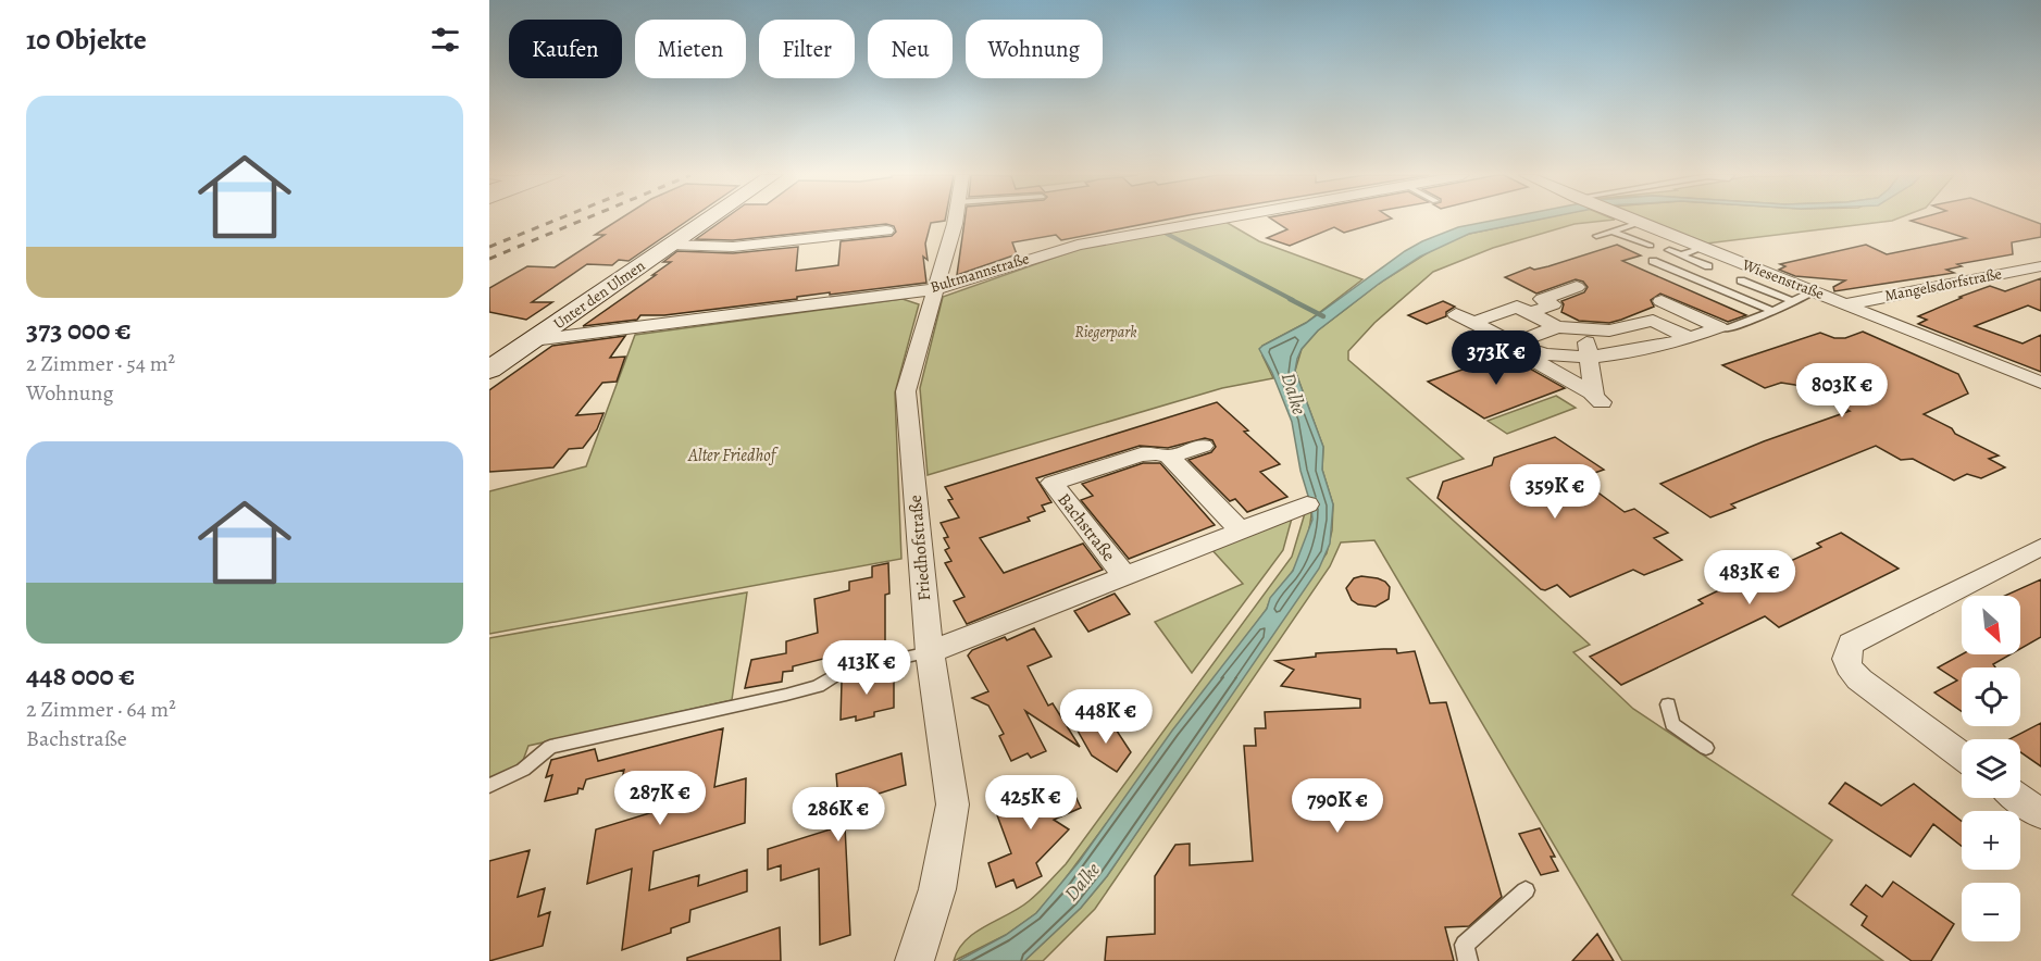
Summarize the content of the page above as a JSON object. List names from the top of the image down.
{
  "streets": {
    "main road": ["Unter den Ulmen"],
    "street": [
      "Bultmannstraße",
      "Wiesenstraße",
      "Mangelsdorfstraße",
      "Bachstraße",
      "Friedhofstraße"
    ]
  },
  "crossings": [
    ["Bultmannstraße", "Unter den Ulmen"],
    ["Bultmannstraße", "Friedhofstraße"],
    ["Wiesenstraße", "Mangelsdorfstraße"],
    ["Bachstraße", "Friedhofstraße"]
  ],
  "water": ["Dalke"],
  "parks": ["Riegerpark", "Alter Friedhof"],
  "north": "bottom right",
  "page": {
    "heading": "10 Objekte",
    "chip": [
      "Kaufen",
      "Mieten",
      "Filter",
      "Neu",
      "Wohnung"
    ],
    "list": [
      {
        "name": "373 000 €",
        "note": "2 Zimmer · 54 m² · Wohnung"
      },
      {
        "name": "448 000 €",
        "note": "2 Zimmer · 64 m² · Bachstraße"
      }
    ],
    "price": [
      "373K €",
      "803K €",
      "359K €",
      "483K €",
      "413K €",
      "448K €",
      "287K €",
      "425K €",
      "790K €",
      "286K €"
    ],
    "map_buttons": ["+", "−"]
  }
}
